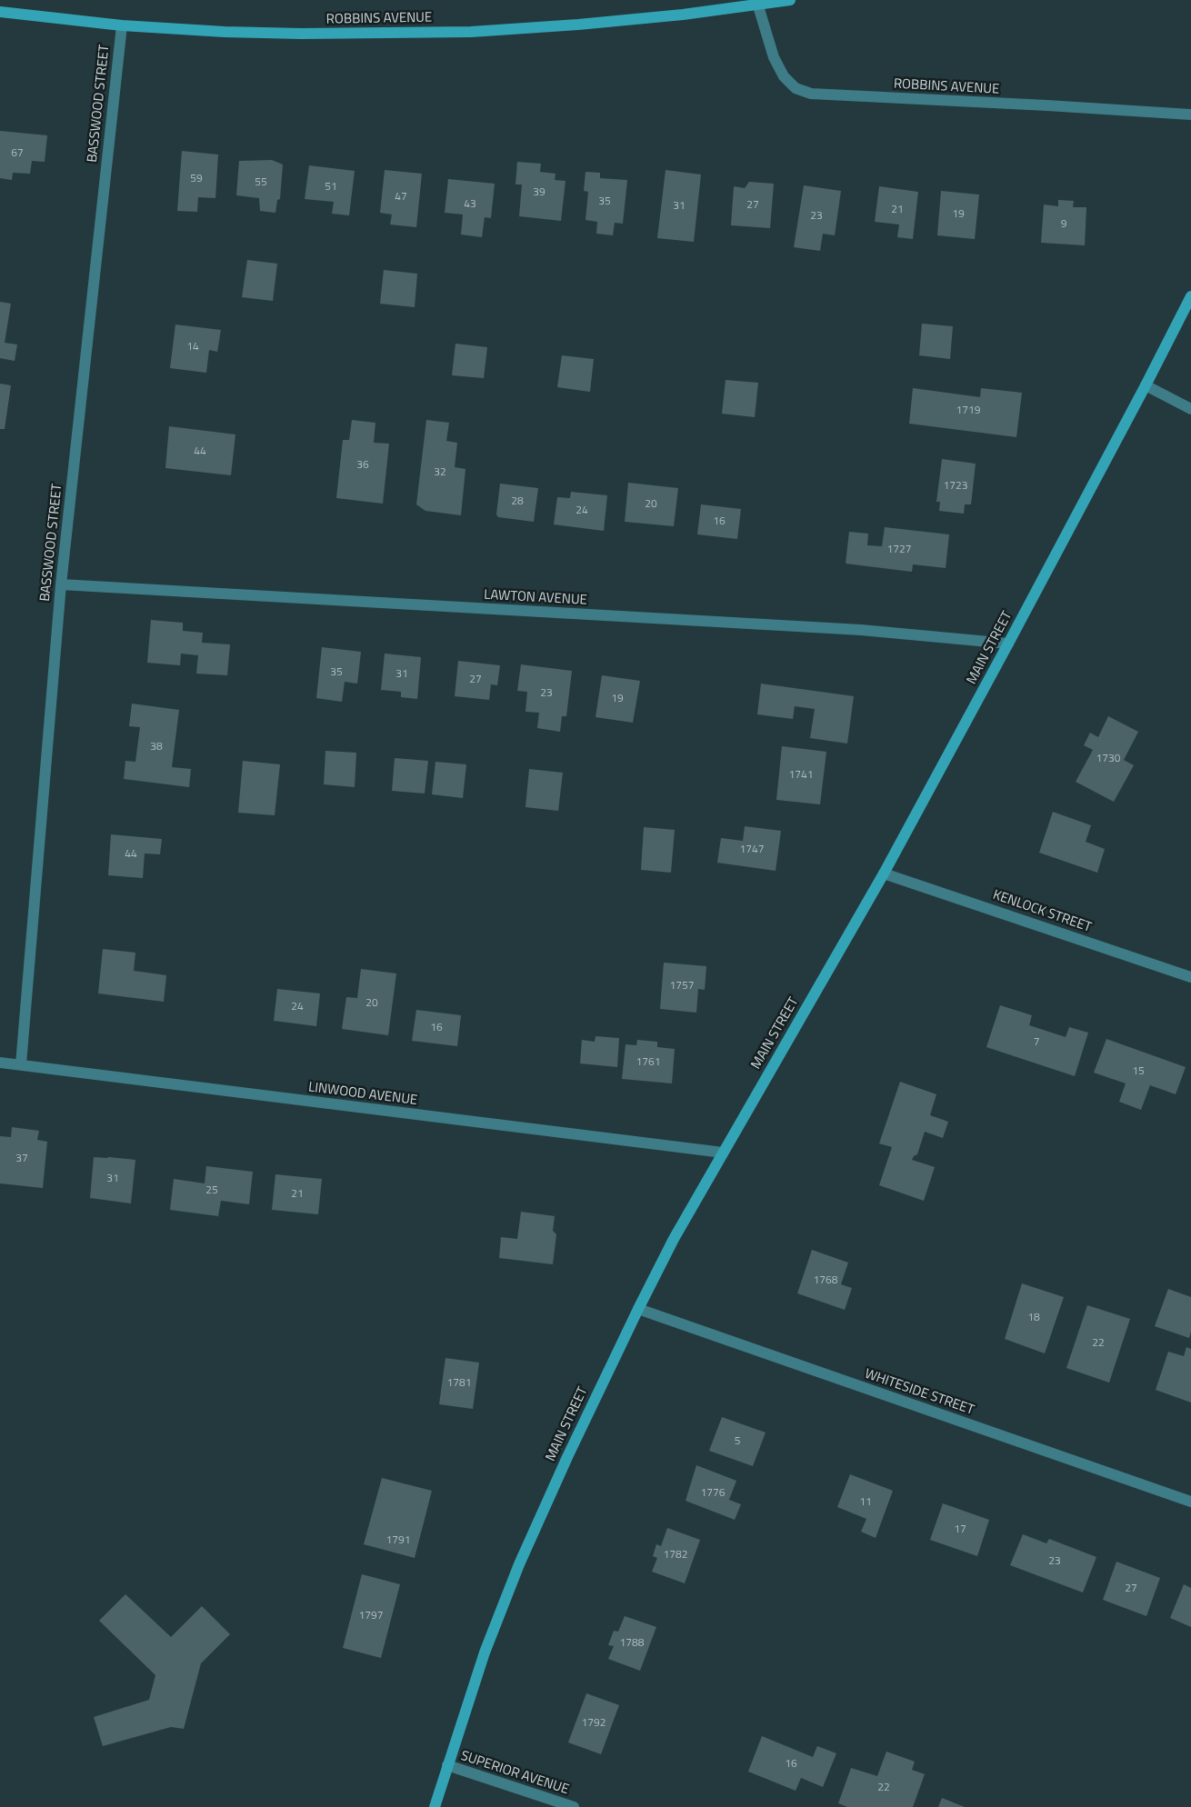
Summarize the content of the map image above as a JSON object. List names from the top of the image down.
{
  "streets": {
    "main road": ["ROBBINS AVENUE", "MAIN STREET"],
    "street": [
      "BASSWOOD STREET",
      "LAWTON AVENUE",
      "KENLOCK STREET",
      "LINWOOD AVENUE",
      "WHITESIDE STREET",
      "SUPERIOR AVENUE"
    ]
  },
  "crossings": [
    ["ROBBINS AVENUE", "BASSWOOD STREET"],
    ["BASSWOOD STREET", "LAWTON AVENUE"],
    ["BASSWOOD STREET", "LINWOOD AVENUE"],
    ["LAWTON AVENUE", "MAIN STREET"],
    ["MAIN STREET", "KENLOCK STREET"],
    ["MAIN STREET", "LINWOOD AVENUE"],
    ["MAIN STREET", "WHITESIDE STREET"],
    ["MAIN STREET", "SUPERIOR AVENUE"]
  ],
  "house_numbers": [
    "67",
    "59",
    "55",
    "51",
    "39",
    "47",
    "35",
    "43",
    "27",
    "31",
    "21",
    "19",
    "23",
    "9",
    "14",
    "1719",
    "44",
    "36",
    "32",
    "1723",
    "28",
    "20",
    "24",
    "16",
    "1727",
    "35",
    "31",
    "27",
    "23",
    "19",
    "38",
    "1730",
    "1741",
    "1747",
    "44",
    "1757",
    "20",
    "24",
    "16",
    "7",
    "1761",
    "15",
    "37",
    "31",
    "25",
    "21",
    "1768",
    "18",
    "22",
    "1781",
    "5",
    "1776",
    "11",
    "17",
    "1791",
    "1782",
    "23",
    "27",
    "1797",
    "1788",
    "1792",
    "16",
    "22"
  ]
}
